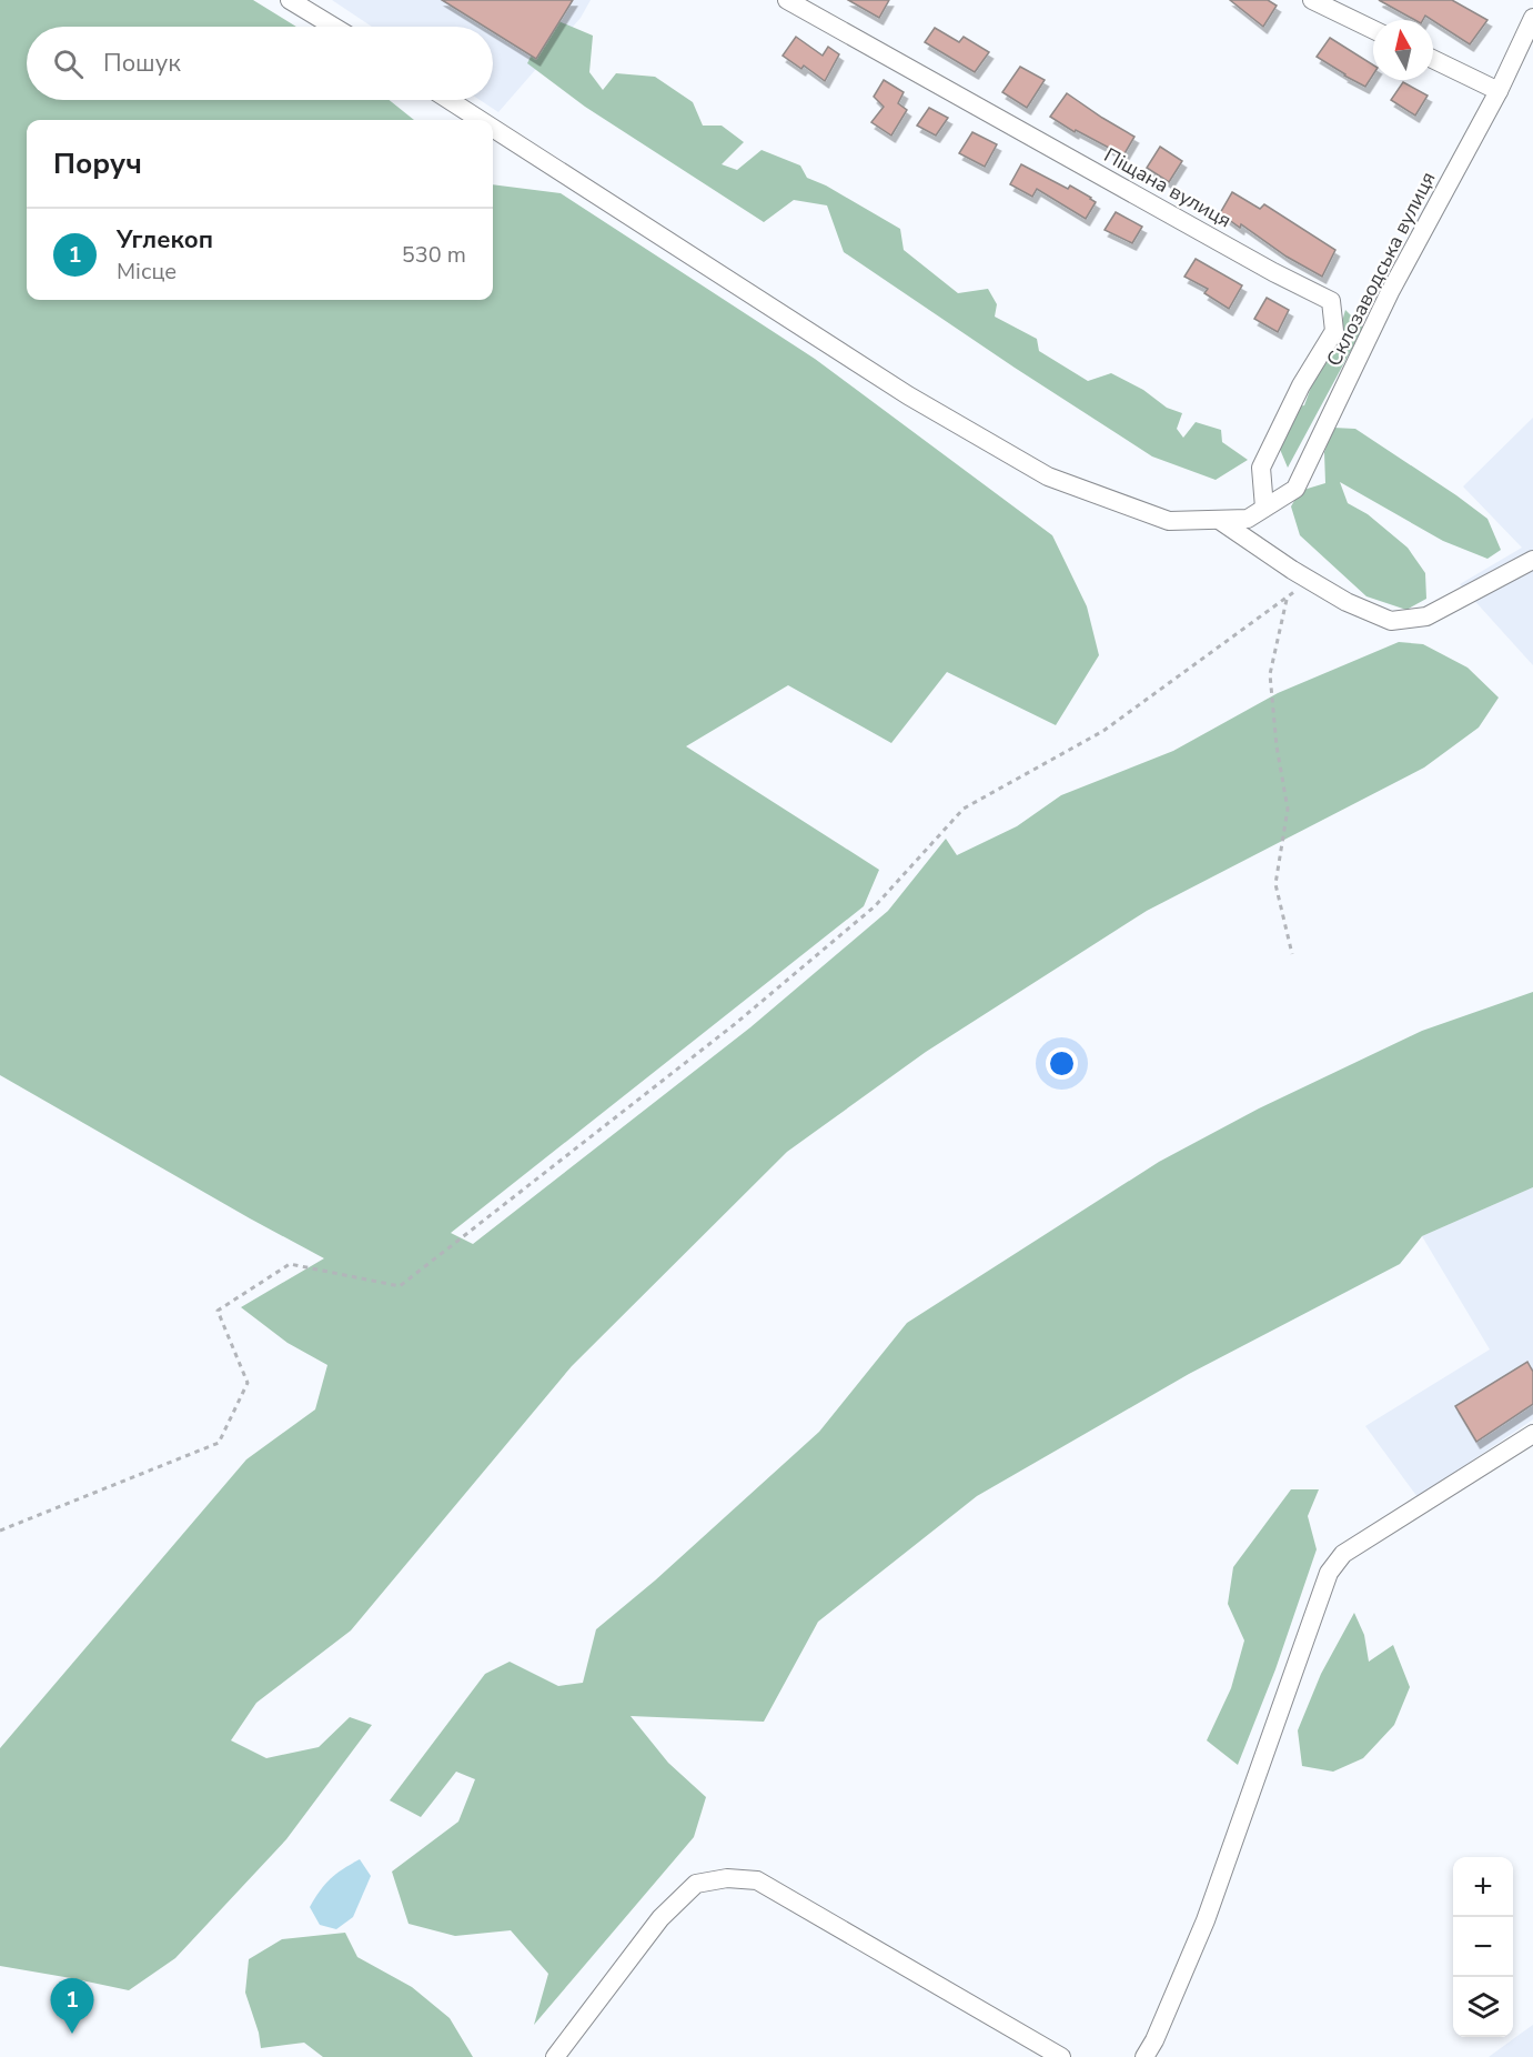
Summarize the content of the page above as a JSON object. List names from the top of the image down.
{
  "streets": {
    "street": ["Піщана вулиця", "Склозаводська вулиця"]
  },
  "crossings": [
    ["Піщана вулиця", "Склозаводська вулиця"]
  ],
  "north": "top",
  "page": {
    "search": "Пошук",
    "heading": "Поруч",
    "list": [
      {
        "mark": "1",
        "name": "Углекоп",
        "note": "Місце",
        "value": "530 m"
      }
    ],
    "map_buttons": ["+", "−"],
    "pins": "1"
  }
}
